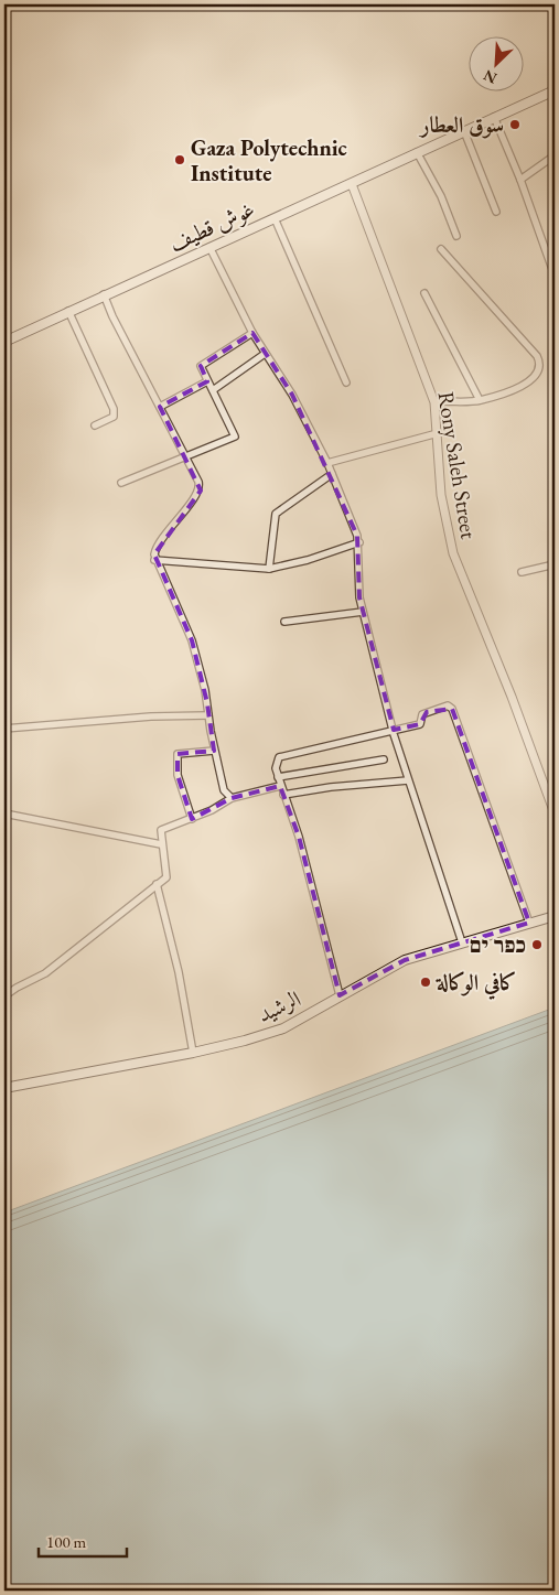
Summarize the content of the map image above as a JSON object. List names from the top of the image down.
{
  "streets": {
    "main road": ["غوش قطيف", "الرشيد"],
    "street": ["Rony Saleh Street"]
  },
  "crossings": [
    ["غوش قطيف", "Rony Saleh Street"]
  ],
  "places": [
    "سوق العطار",
    "Gaza Polytechnic Institute",
    "כפר ים",
    "كافي الوكالة"
  ],
  "scale_bar": "100 m",
  "north": "bottom left"
}
